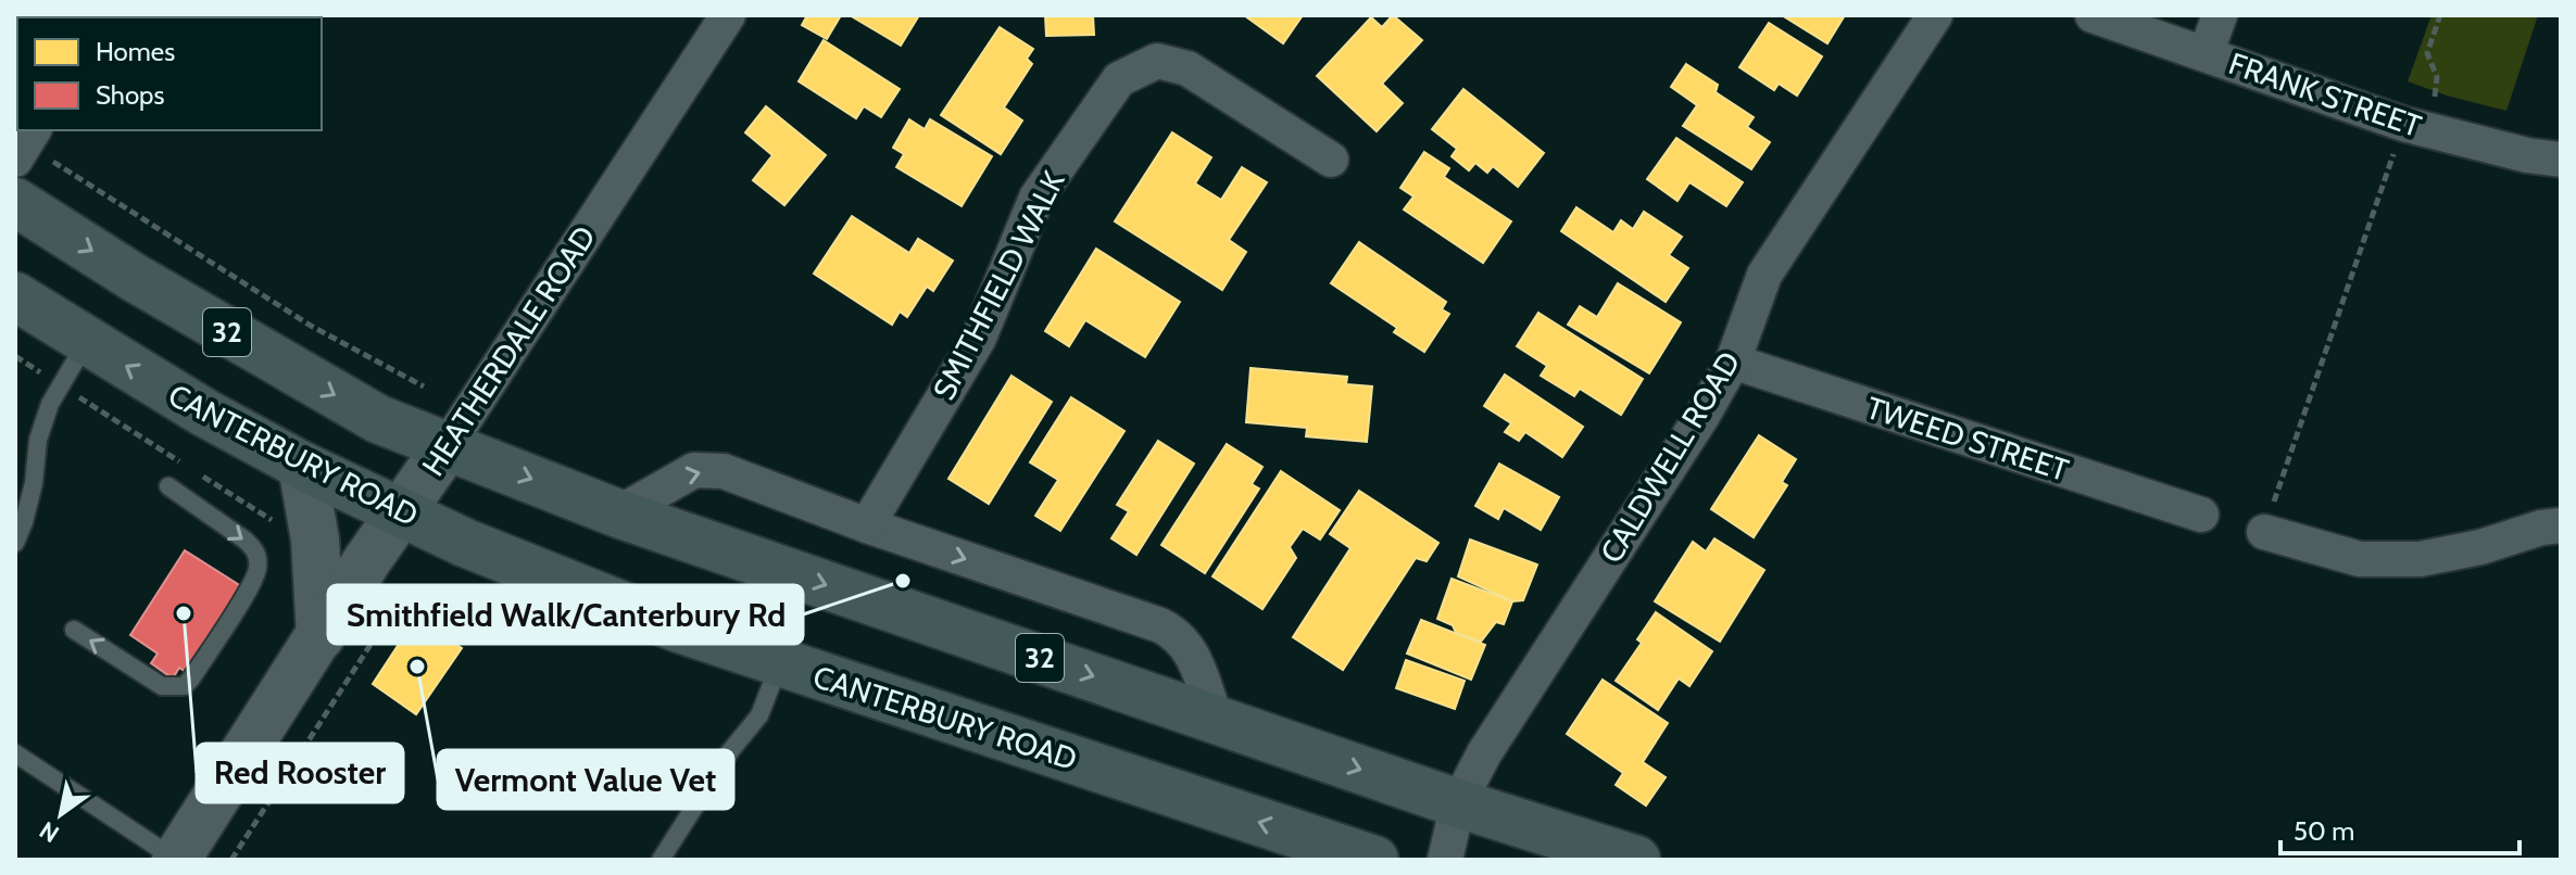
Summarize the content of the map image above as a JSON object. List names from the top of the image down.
{
  "streets": {
    "main road": ["32", "HEATHERDALE ROAD", "CANTERBURY ROAD"],
    "street": [
      "FRANK STREET",
      "SMITHFIELD WALK",
      "TWEED STREET",
      "CALDWELL ROAD"
    ]
  },
  "crossings": [
    ["32", "HEATHERDALE ROAD"],
    ["32", "CALDWELL ROAD"],
    ["HEATHERDALE ROAD", "CANTERBURY ROAD"],
    ["TWEED STREET", "CALDWELL ROAD"]
  ],
  "places": ["Smithfield Walk/Canterbury Rd", "Red Rooster", "Vermont Value Vet"],
  "legend": ["Homes", "Shops"],
  "scale_bar": "50 m",
  "north": "bottom left"
}
